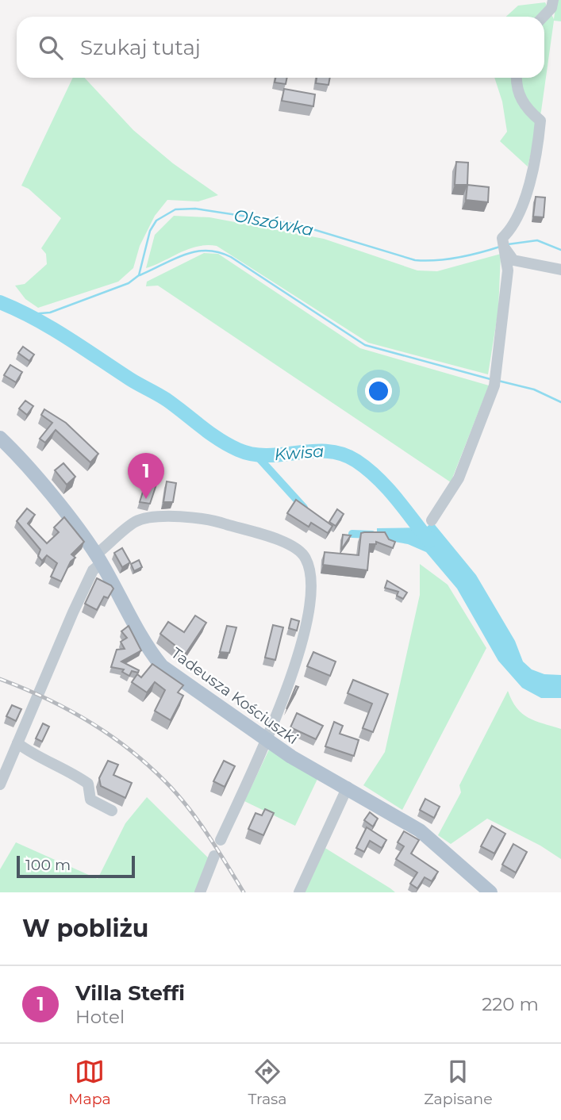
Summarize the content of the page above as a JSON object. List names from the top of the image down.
{
  "streets": {
    "main road": ["Tadeusza Kościuszki"]
  },
  "water": ["Olszówka", "Kwisa"],
  "scale_bar": "100 m",
  "page": {
    "search": "Szukaj tutaj",
    "pins": "1",
    "scale": "100 m",
    "heading": "W pobliżu",
    "list": [
      {
        "mark": "1",
        "name": "Villa Steffi",
        "note": "Hotel",
        "value": "220 m"
      }
    ],
    "nav": ["Mapa", "Trasa", "Zapisane"]
  }
}
